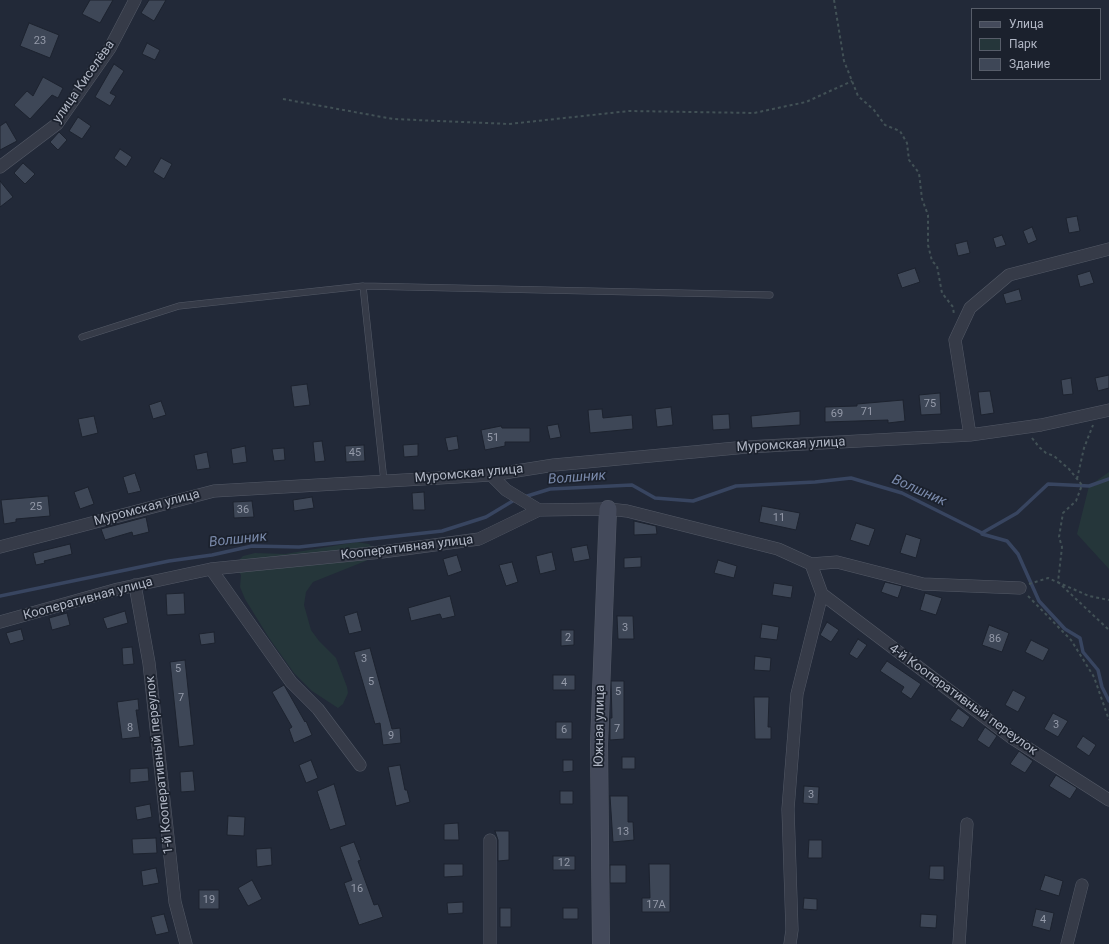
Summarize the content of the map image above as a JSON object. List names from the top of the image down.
{
  "streets": {
    "street": [
      "улица Киселёва",
      "Муромская улица",
      "Кооперативная улица",
      "4-й Кооперативный переулок",
      "Южная улица",
      "1-й Кооперативный переулок"
    ]
  },
  "crossings": [
    ["Кооперативная улица", "Южная улица"],
    ["Кооперативная улица", "1-й Кооперативный переулок"]
  ],
  "water": ["Волшник"],
  "house_numbers": [
    "23",
    "75",
    "71",
    "69",
    "51",
    "45",
    "25",
    "36",
    "11",
    "3",
    "2",
    "86",
    "3",
    "5",
    "5",
    "4",
    "5",
    "7",
    "3",
    "8",
    "7",
    "6",
    "9",
    "3",
    "13",
    "12",
    "16",
    "19",
    "17А",
    "4"
  ],
  "legend": ["Улица", "Парк", "Здание"]
}
